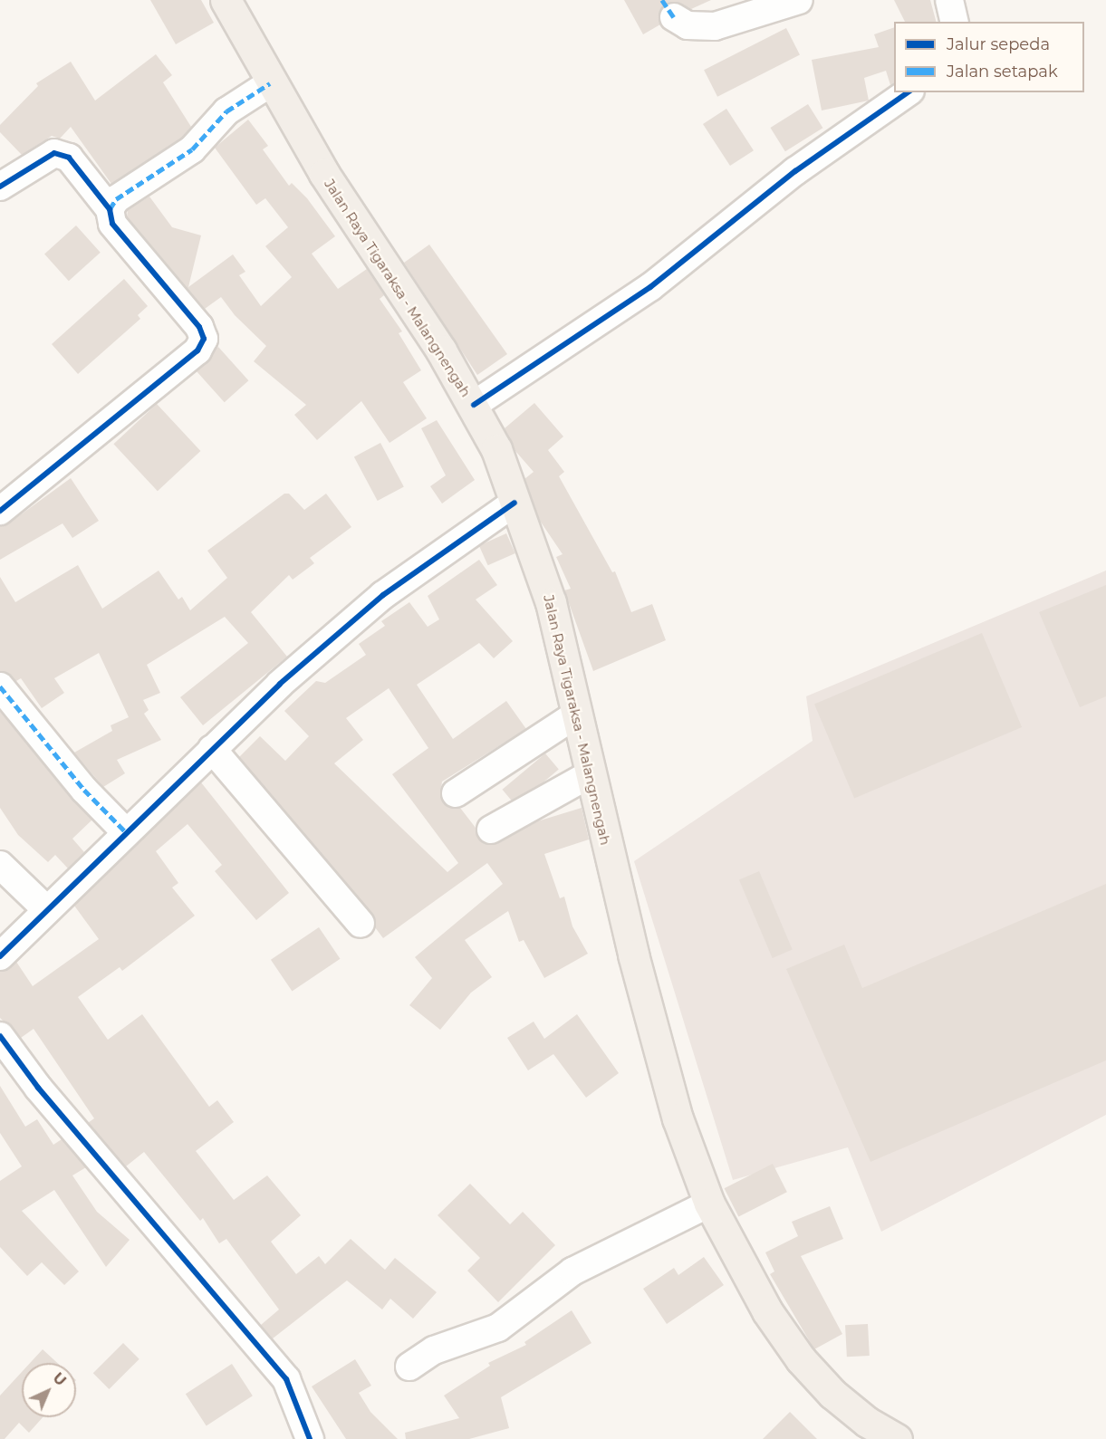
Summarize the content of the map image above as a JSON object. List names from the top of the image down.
{
  "streets": {
    "main road": ["Jalan Raya Tigaraksa - Malangnengah"]
  },
  "legend": ["Jalur sepeda", "Jalan setapak"],
  "north": "top right"
}
